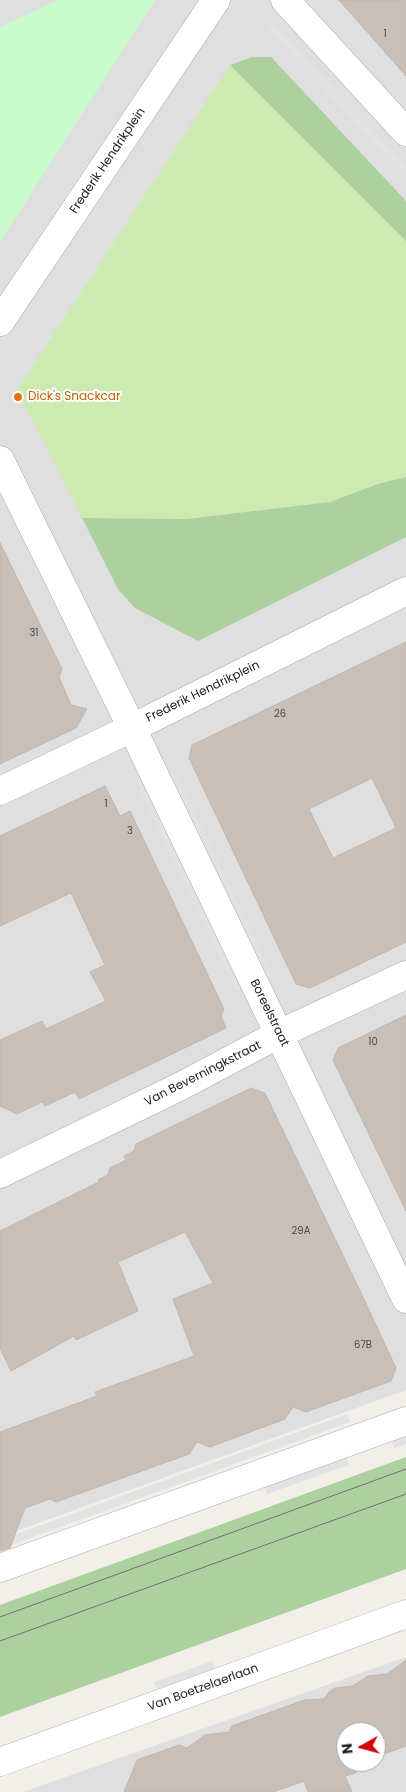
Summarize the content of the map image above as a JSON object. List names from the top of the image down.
{
  "streets": {
    "street": [
      "Frederik Hendrikplein",
      "Boreelstraat",
      "Van Beverningkstraat",
      "Van Boetzelaerlaan"
    ]
  },
  "crossings": [
    ["Frederik Hendrikplein", "Boreelstraat"],
    ["Boreelstraat", "Van Beverningkstraat"]
  ],
  "places": ["Dick's Snackcar"],
  "house_numbers": [
    "1",
    "31",
    "26",
    "1",
    "3",
    "10",
    "29A",
    "67B"
  ],
  "north": "left"
}
